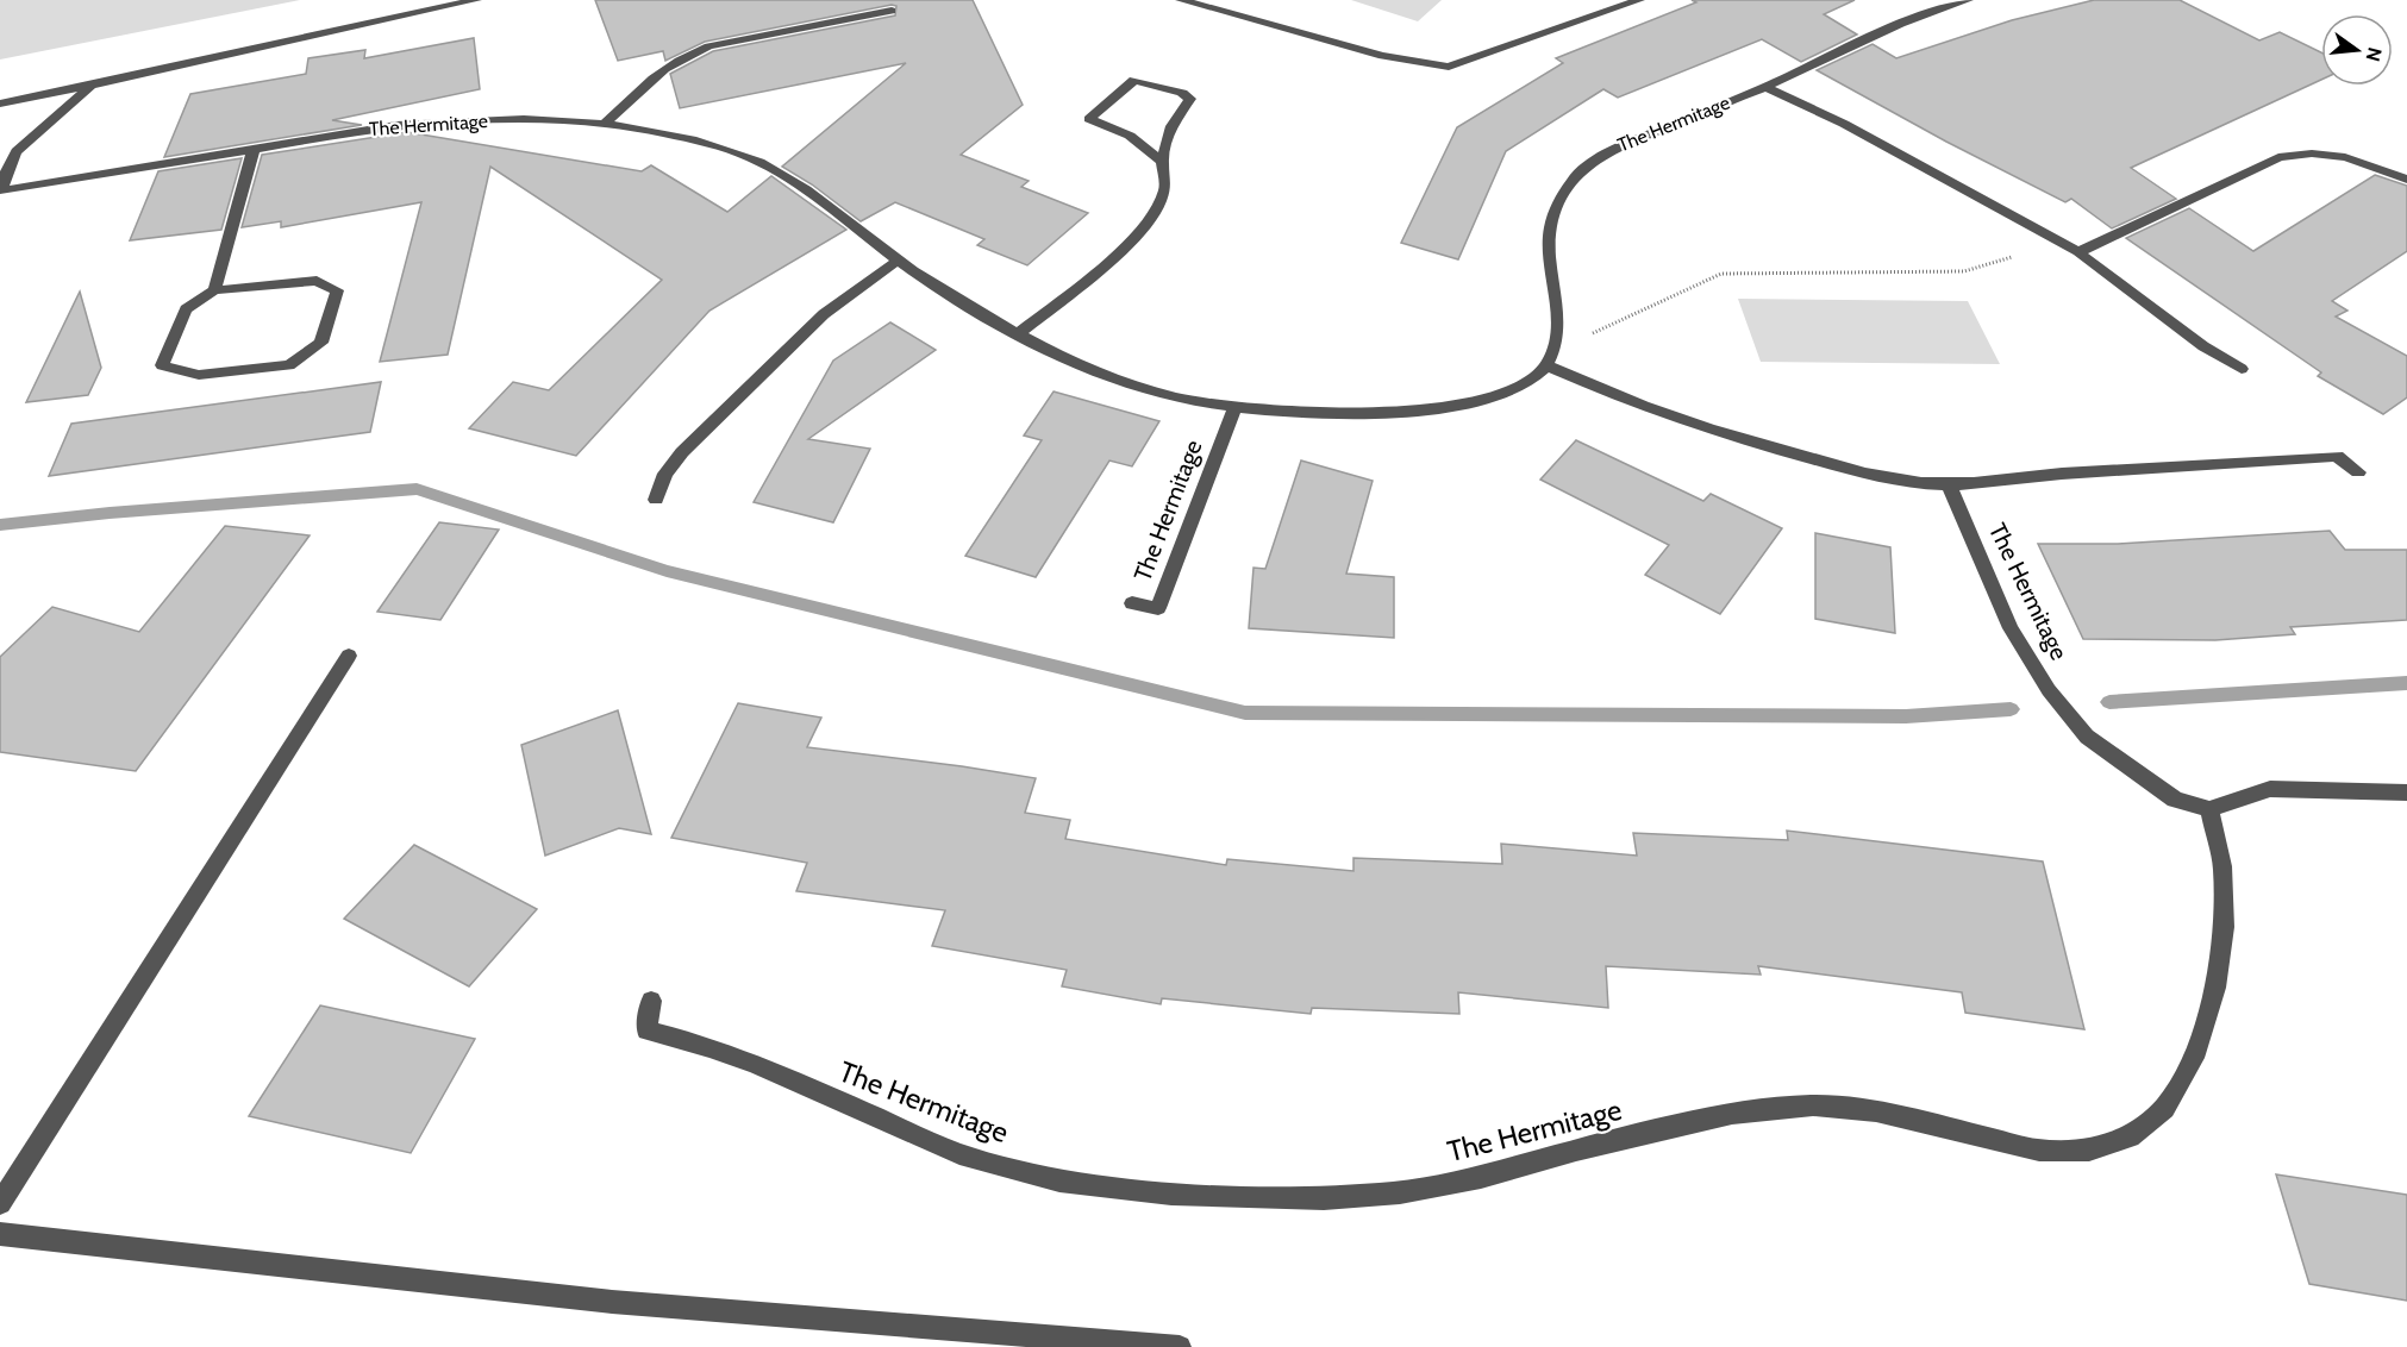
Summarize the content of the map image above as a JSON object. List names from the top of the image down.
{
  "streets": {
    "street": ["The Hermitage"]
  },
  "north": "right"
}
